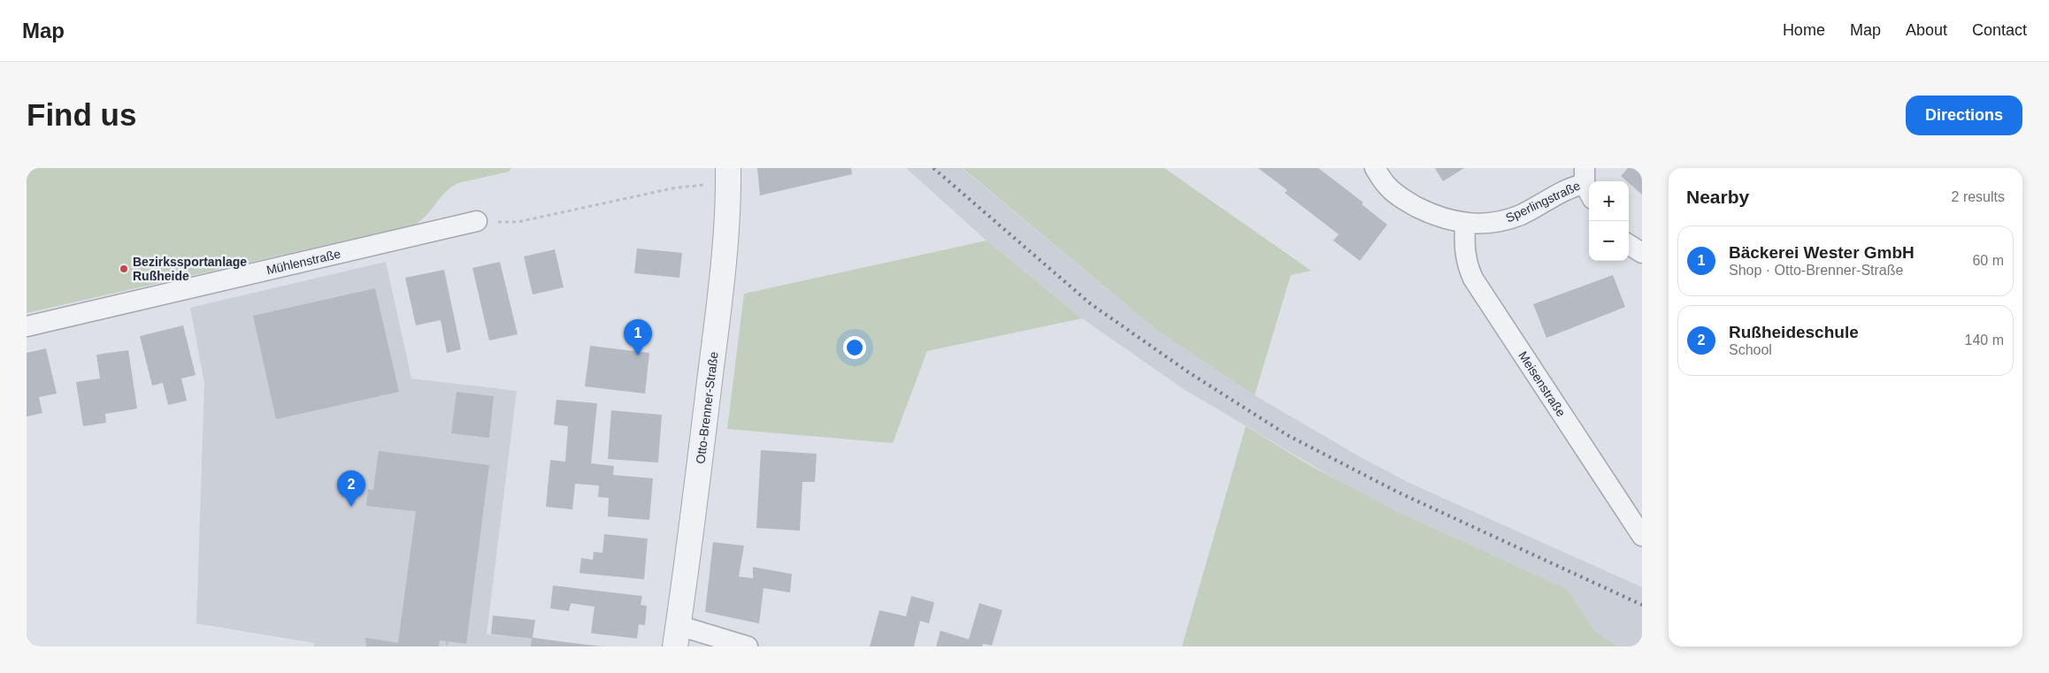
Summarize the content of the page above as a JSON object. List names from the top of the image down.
{
  "streets": {
    "street": [
      "Sperlingstraße",
      "Mühlenstraße",
      "Meisenstraße",
      "Otto-Brenner-Straße"
    ]
  },
  "crossings": [
    ["Sperlingstraße", "Meisenstraße"]
  ],
  "places": ["Bezirkssportanlage Rußheide"],
  "page": {
    "header": "Map",
    "nav": [
      "Home",
      "Map",
      "About",
      "Contact"
    ],
    "buttons": "Directions",
    "title": "Find us",
    "heading": ["Nearby", "2 results"],
    "map_buttons": ["+", "−"],
    "list": [
      {
        "mark": "1",
        "name": "Bäckerei Wester GmbH",
        "note": "Shop · Otto-Brenner-Straße",
        "value": "60 m"
      },
      {
        "mark": "2",
        "name": "Rußheideschule",
        "note": "School",
        "value": "140 m"
      }
    ],
    "pins": ["1", "2"]
  }
}
